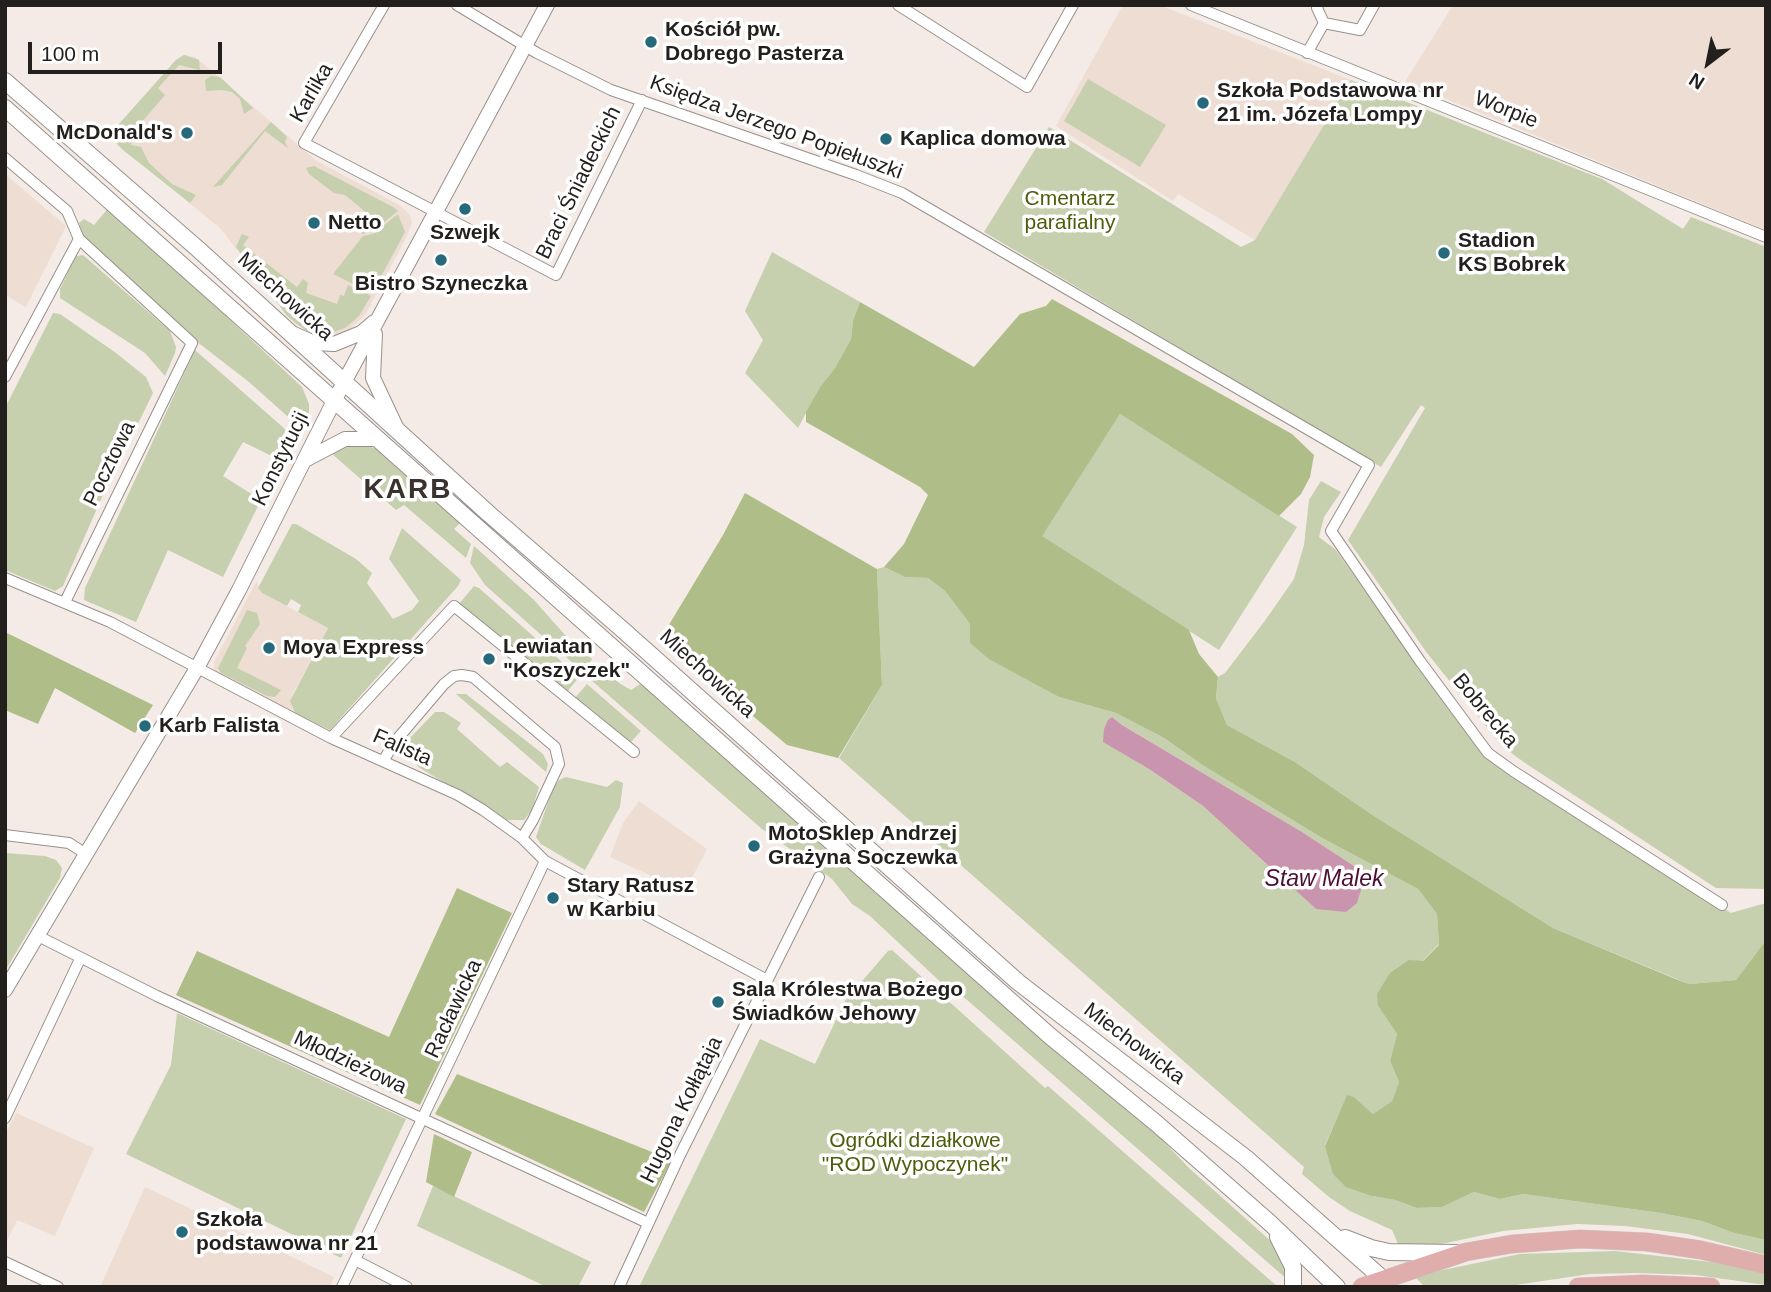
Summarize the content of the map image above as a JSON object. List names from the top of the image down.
{
  "streets": {
    "main road": ["Miechowicka"],
    "street": [
      "Karlika",
      "Worpie",
      "Księdza Jerzego Popiełuszki",
      "Braci Śniadeckich",
      "Konstytucji",
      "Pocztowa",
      "Bobrecka",
      "Falista",
      "Racławicka",
      "Młodzieżowa",
      "Hugona Kołłątaja"
    ]
  },
  "crossings": [
    ["Karlika", "Braci Śniadeckich"],
    ["Karlika", "Konstytucji"],
    ["Księdza Jerzego Popiełuszki", "Braci Śniadeckich"],
    ["Księdza Jerzego Popiełuszki", "Konstytucji"],
    ["Księdza Jerzego Popiełuszki", "Bobrecka"],
    ["Braci Śniadeckich", "Konstytucji"],
    ["Miechowicka", "Konstytucji"],
    ["Konstytucji", "Falista"],
    ["Konstytucji", "Młodzieżowa"],
    ["Pocztowa", "Falista"],
    ["Falista", "Racławicka"],
    ["Falista", "Hugona Kołłątaja"],
    ["Racławicka", "Młodzieżowa"],
    ["Młodzieżowa", "Hugona Kołłątaja"]
  ],
  "districts": ["KARB"],
  "water": ["Staw Malek"],
  "parks": ["Cmentarz parafialny", "Ogródki działkowe \"ROD Wypoczynek\""],
  "places": [
    "Kościół pw. Dobrego Pasterza",
    "Szkoła Podstawowa nr 21 im. Józefa Lompy",
    "McDonald's",
    "Kaplica domowa",
    "Szwejk",
    "Netto",
    "Stadion KS Bobrek",
    "Bistro Szyneczka",
    "Moya Express",
    "Lewiatan \"Koszyczek\"",
    "Karb Falista",
    "MotoSklep Andrzej Grażyna Soczewka",
    "Stary Ratusz w Karbiu",
    "Sala Królestwa Bożego Świadków Jehowy",
    "Szkoła podstawowa nr 21"
  ],
  "scale_bar": "100 m",
  "north": "bottom left"
}
